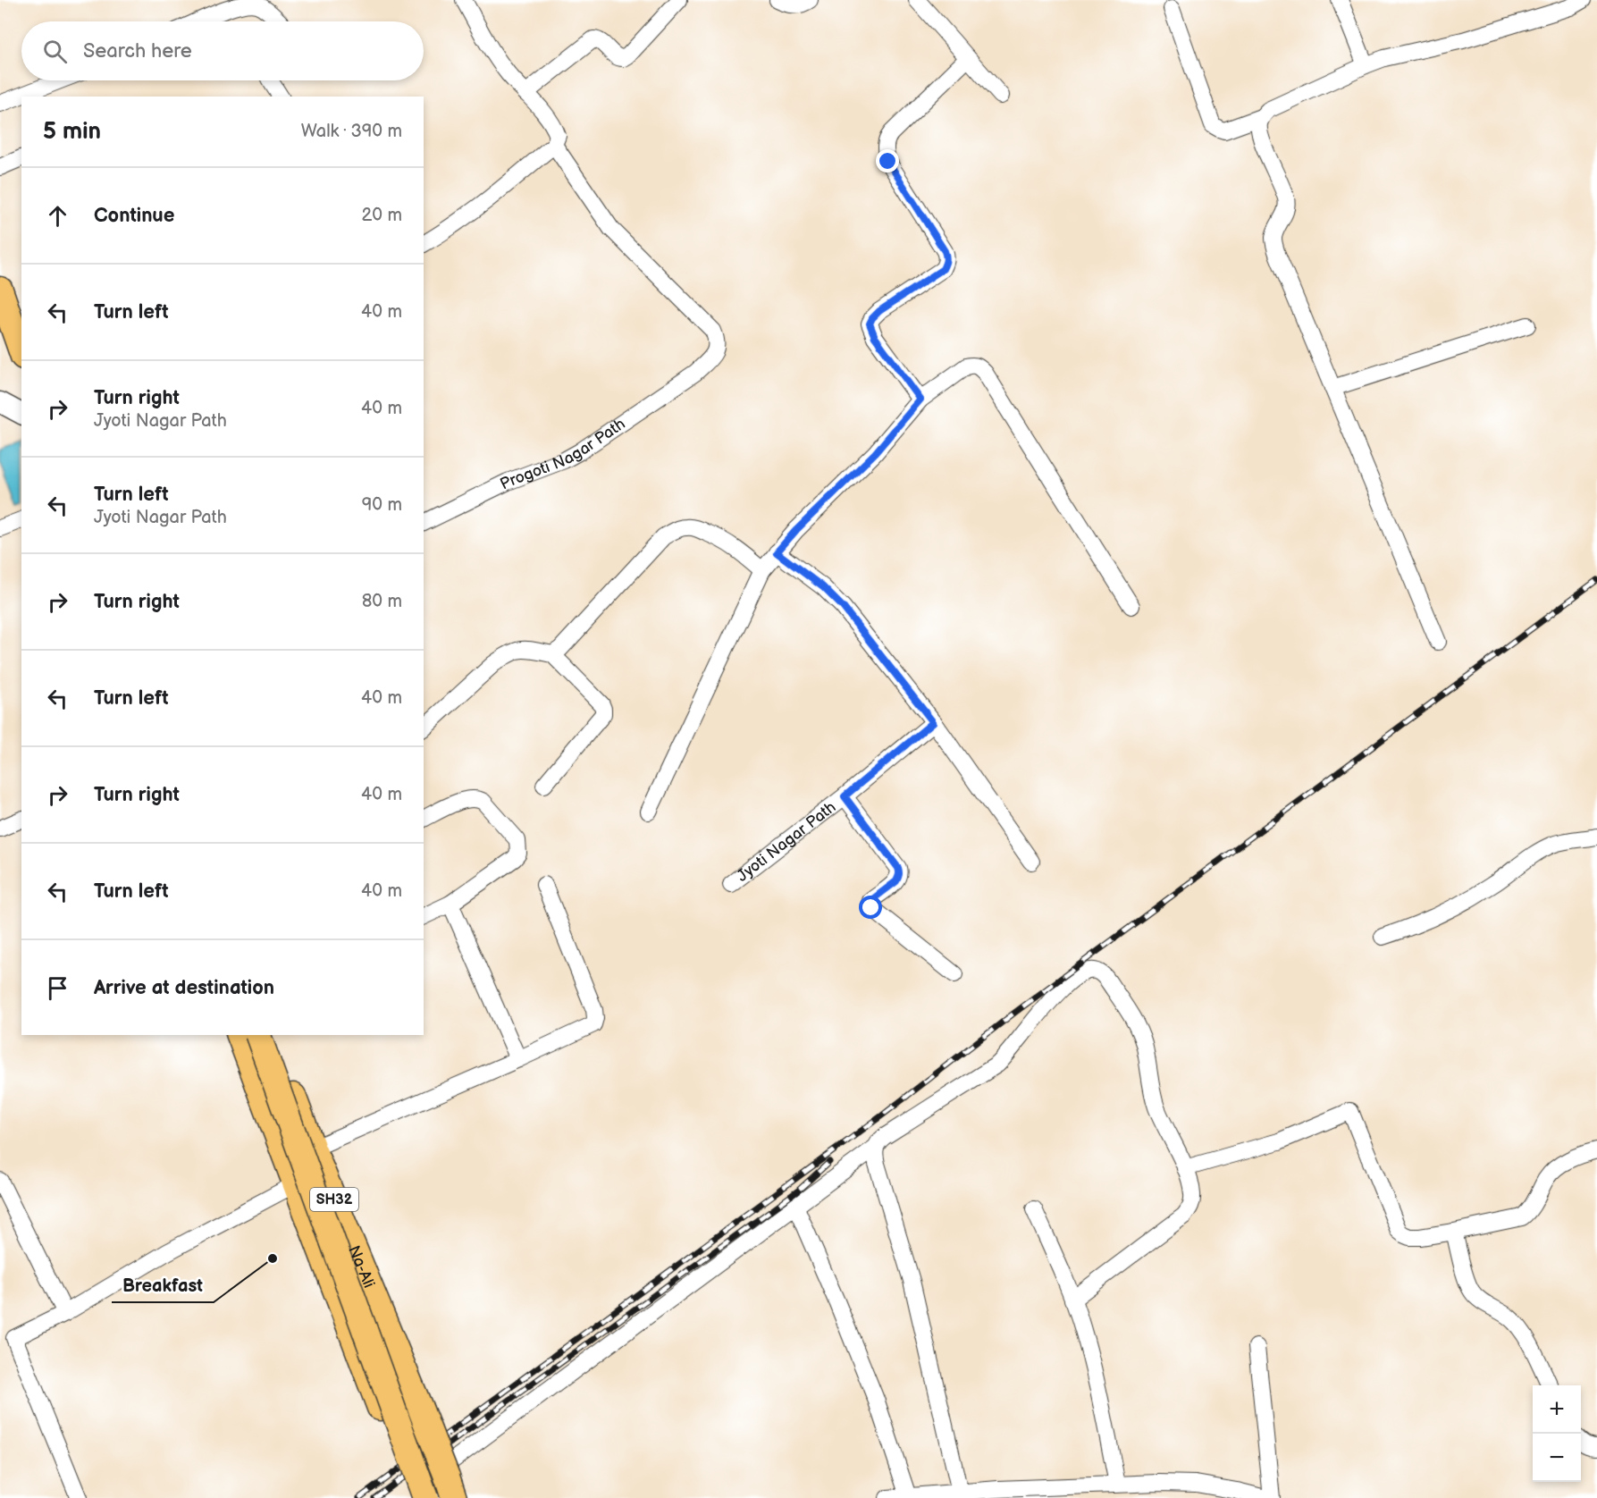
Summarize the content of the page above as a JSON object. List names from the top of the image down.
{
  "streets": {
    "main road": ["SH32", "Na-Ali"],
    "street": ["Progoti Nagar Path", "Jyoti Nagar Path"]
  },
  "places": ["Breakfast"],
  "page": {
    "search": "Search here",
    "heading": ["5 min", "Walk · 390 m"],
    "list": [
      ["Continue", "20 m"],
      ["Turn left", "40 m"],
      ["Turn right", "Jyoti Nagar Path", "40 m"],
      ["Turn left", "Jyoti Nagar Path", "90 m"],
      ["Turn right", "80 m"],
      ["Turn left", "40 m"],
      ["Turn right", "40 m"],
      ["Turn left", "40 m"],
      "Arrive at destination"
    ],
    "map_buttons": ["+", "−"]
  }
}
